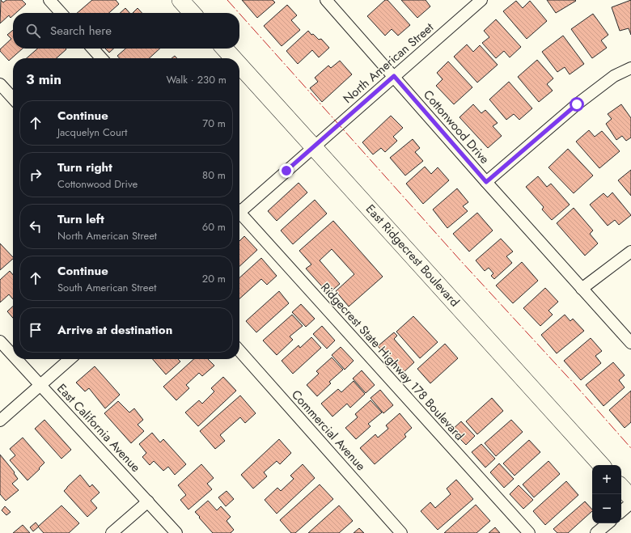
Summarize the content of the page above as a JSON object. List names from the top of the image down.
{
  "streets": {
    "main road": ["East Ridgecrest Boulevard"],
    "street": [
      "North American Street",
      "Cottonwood Drive",
      "Ridgecrest State Highway 178 Boulevard",
      "East California Avenue",
      "Commercial Avenue"
    ]
  },
  "crossings": [
    ["North American Street", "Cottonwood Drive"],
    ["North American Street", "East Ridgecrest Boulevard"]
  ],
  "page": {
    "search": "Search here",
    "heading": ["3 min", "Walk · 230 m"],
    "list": [
      ["Continue", "Jacquelyn Court", "70 m"],
      ["Turn right", "Cottonwood Drive", "80 m"],
      ["Turn left", "North American Street", "60 m"],
      ["Continue", "South American Street", "20 m"],
      "Arrive at destination"
    ],
    "map_buttons": ["+", "−"]
  }
}
